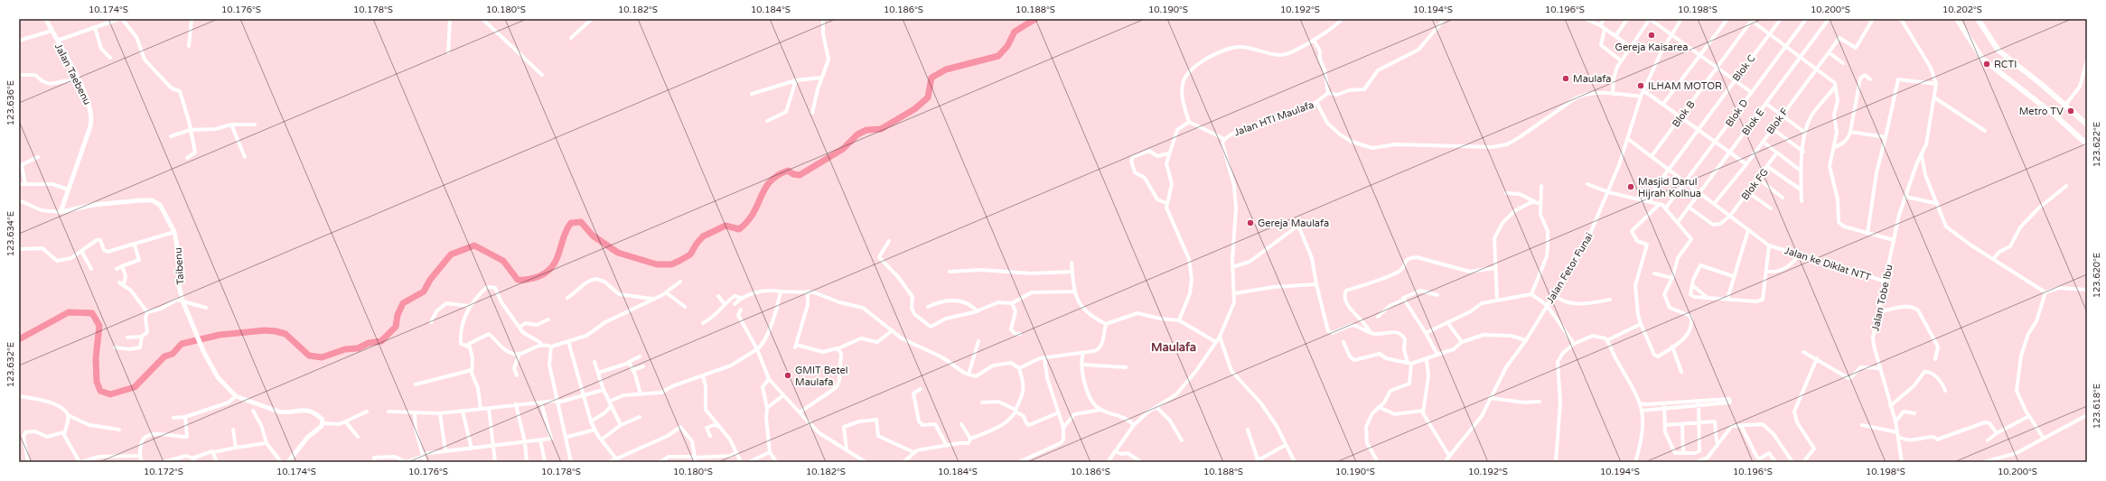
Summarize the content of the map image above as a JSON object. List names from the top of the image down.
{
  "streets": {
    "main road": ["Jalan Taebenu", "Taibenu"],
    "street": [
      "Blok C",
      "Blok D",
      "Blok B",
      "Jalan HTI Maulafa",
      "Blok F",
      "Blok E",
      "Blok FG",
      "Jalan ke Diklat NTT",
      "Jalan Fetor Funai",
      "Jalan Tobe Ibu"
    ]
  },
  "crossings": [
    ["Blok C", "Jalan ke Diklat NTT"],
    ["Jalan Taebenu", "Taibenu"],
    ["Blok D", "Jalan ke Diklat NTT"],
    ["Blok B", "Jalan ke Diklat NTT"],
    ["Jalan HTI Maulafa", "Jalan Fetor Funai"],
    ["Blok F", "Jalan ke Diklat NTT"],
    ["Blok E", "Blok FG"],
    ["Blok E", "Jalan ke Diklat NTT"],
    ["Blok FG", "Jalan ke Diklat NTT"],
    ["Jalan ke Diklat NTT", "Jalan Fetor Funai"],
    ["Jalan ke Diklat NTT", "Jalan Tobe Ibu"]
  ],
  "districts": ["Maulafa"],
  "places": [
    "Gereja Kaisarea",
    "RCTI",
    "Maulafa",
    "ILHAM MOTOR",
    "Metro TV",
    "Masjid Darul Hijrah Kolhua",
    "Gereja Maulafa",
    "GMIT Betel Maulafa"
  ],
  "coordinates": [
    "10.174°S",
    "10.176°S",
    "10.178°S",
    "10.180°S",
    "10.182°S",
    "10.184°S",
    "10.186°S",
    "10.188°S",
    "10.190°S",
    "10.192°S",
    "10.194°S",
    "10.196°S",
    "10.198°S",
    "10.200°S",
    "10.202°S",
    "123.636°E",
    "123.622°E",
    "123.634°E",
    "123.620°E",
    "123.632°E",
    "123.618°E",
    "10.172°S"
  ]
}
